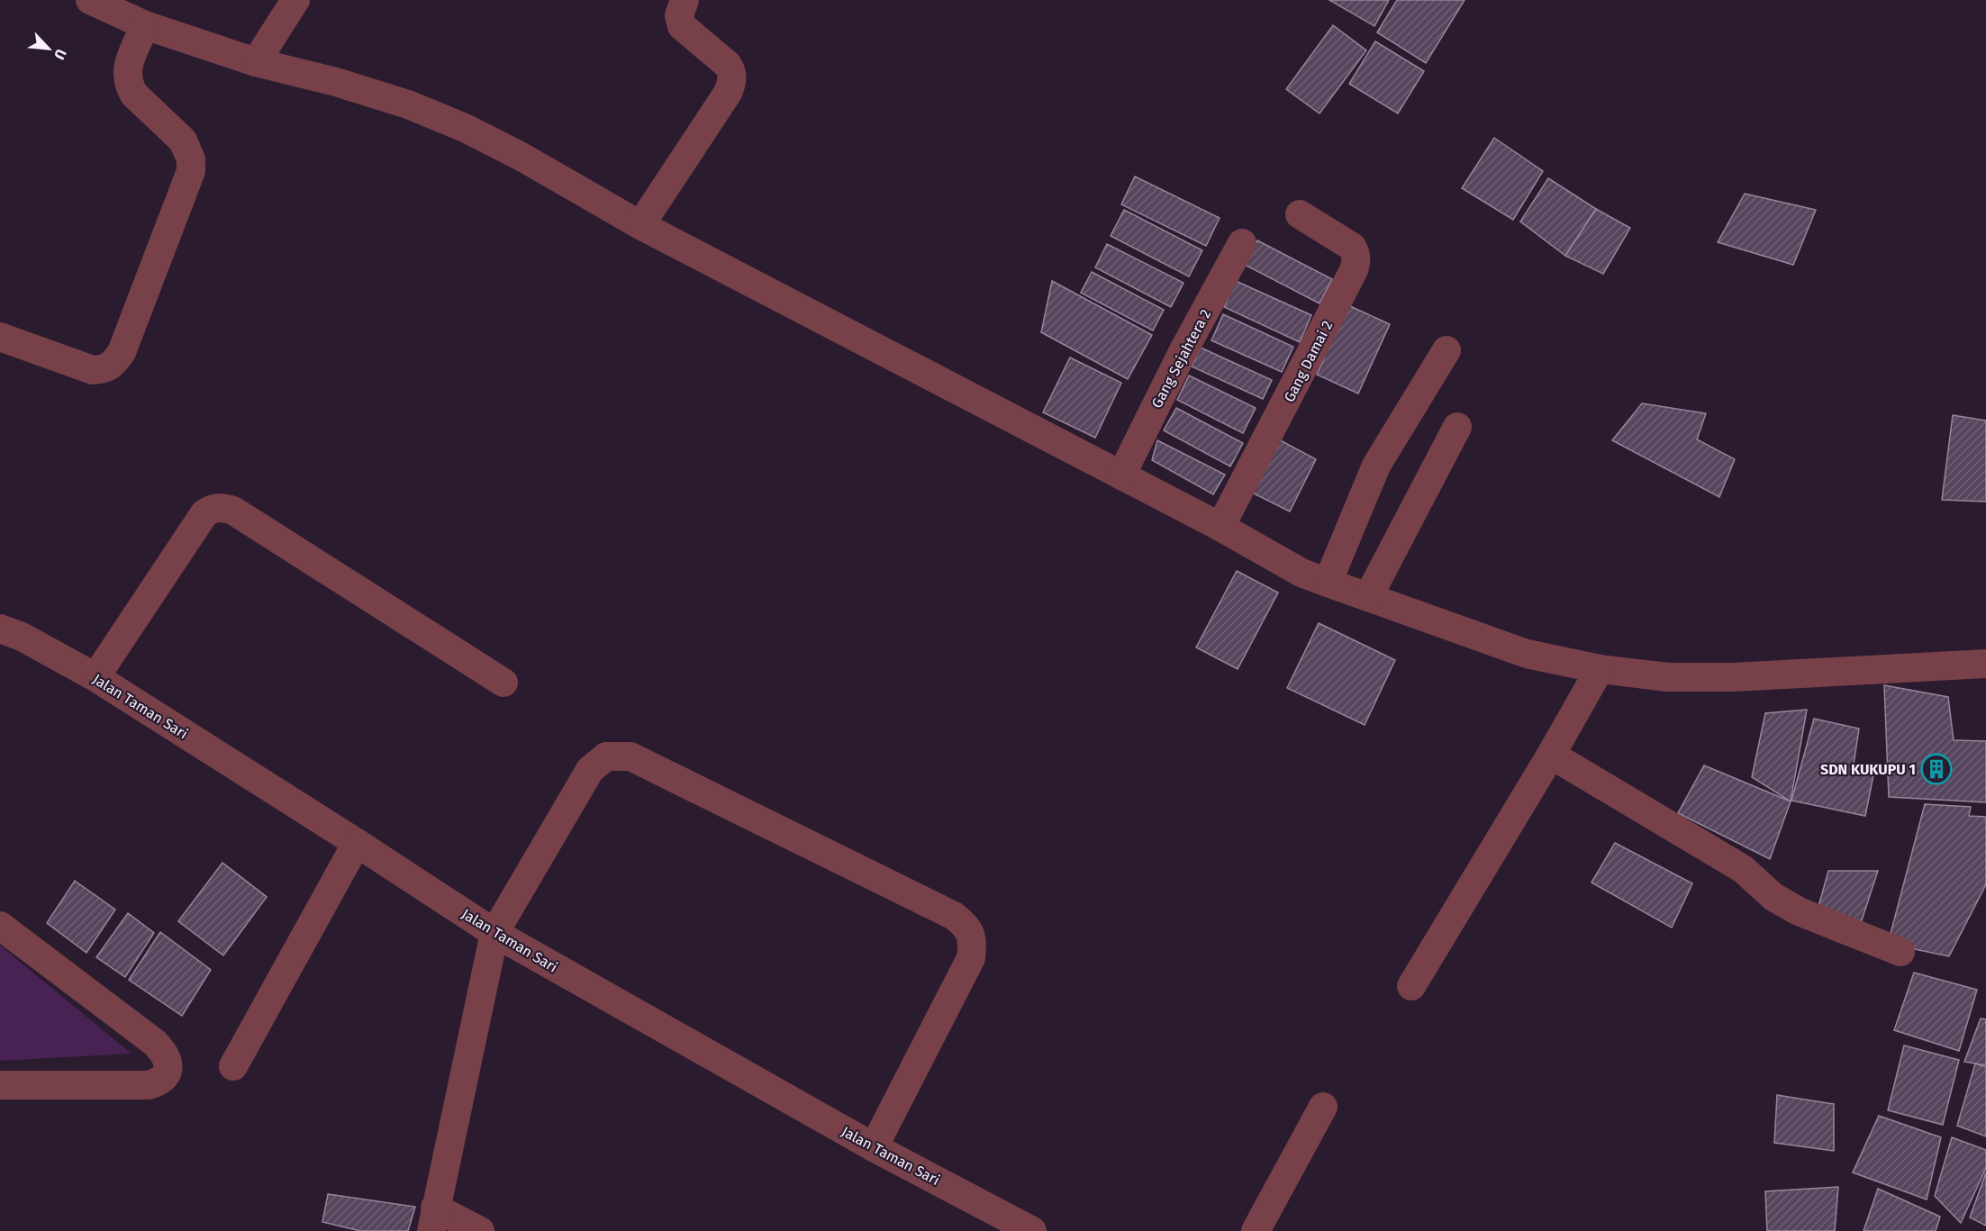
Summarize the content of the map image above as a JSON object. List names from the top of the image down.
{
  "streets": {
    "street": ["Gang Sejahtera 2", "Gang Damai 2", "Jalan Taman Sari"]
  },
  "places": {
    "building": ["SDN KUKUPU 1"]
  },
  "north": "bottom right"
}
